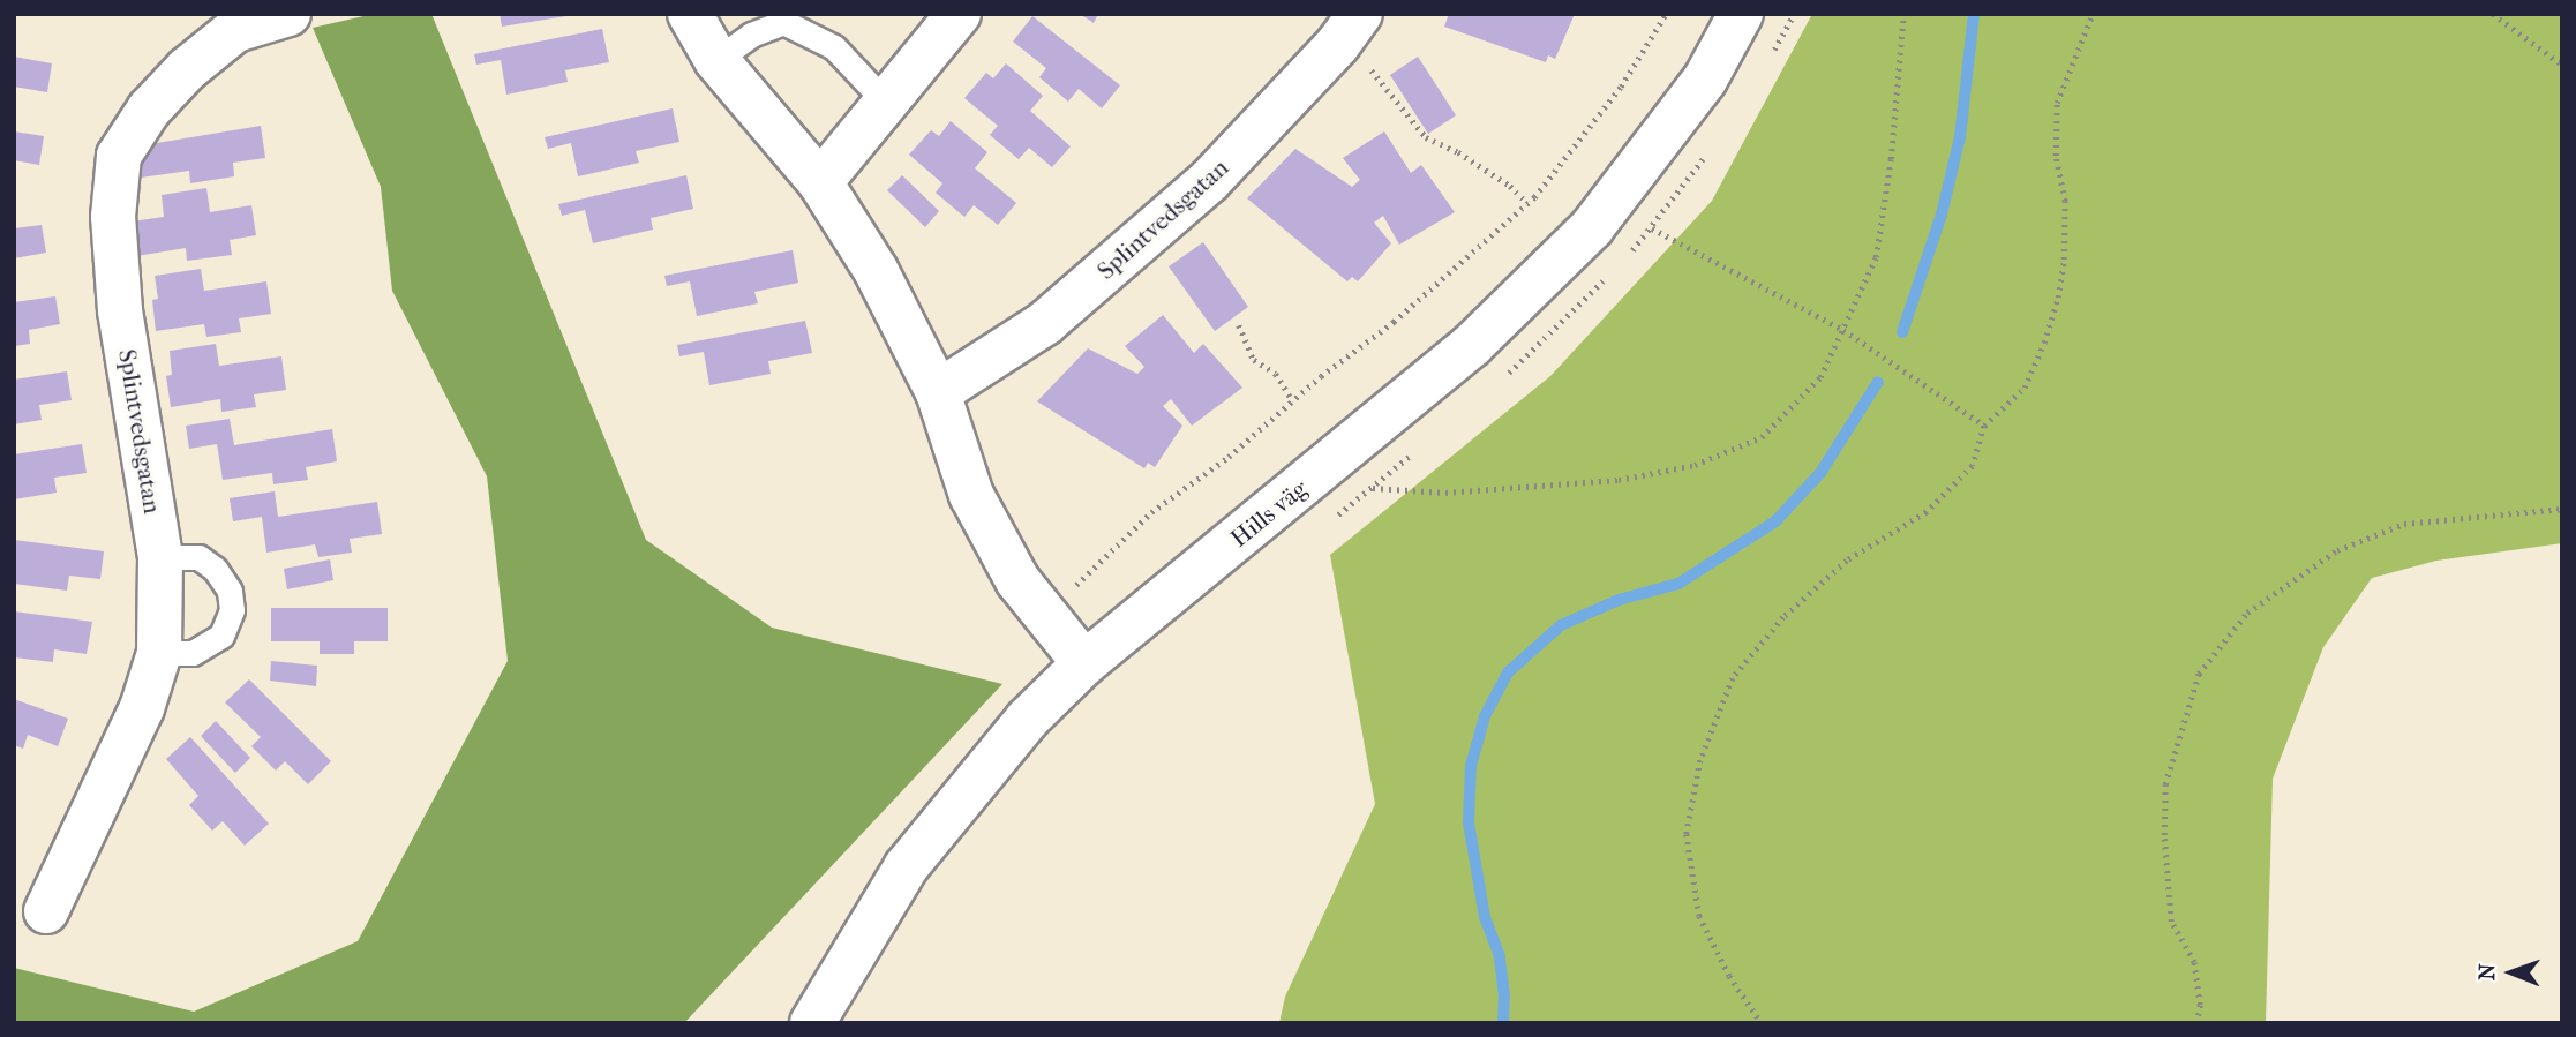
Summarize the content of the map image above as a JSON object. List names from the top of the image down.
{
  "streets": {
    "street": ["Splintvedsgatan", "Hills väg"]
  },
  "north": "left"
}
